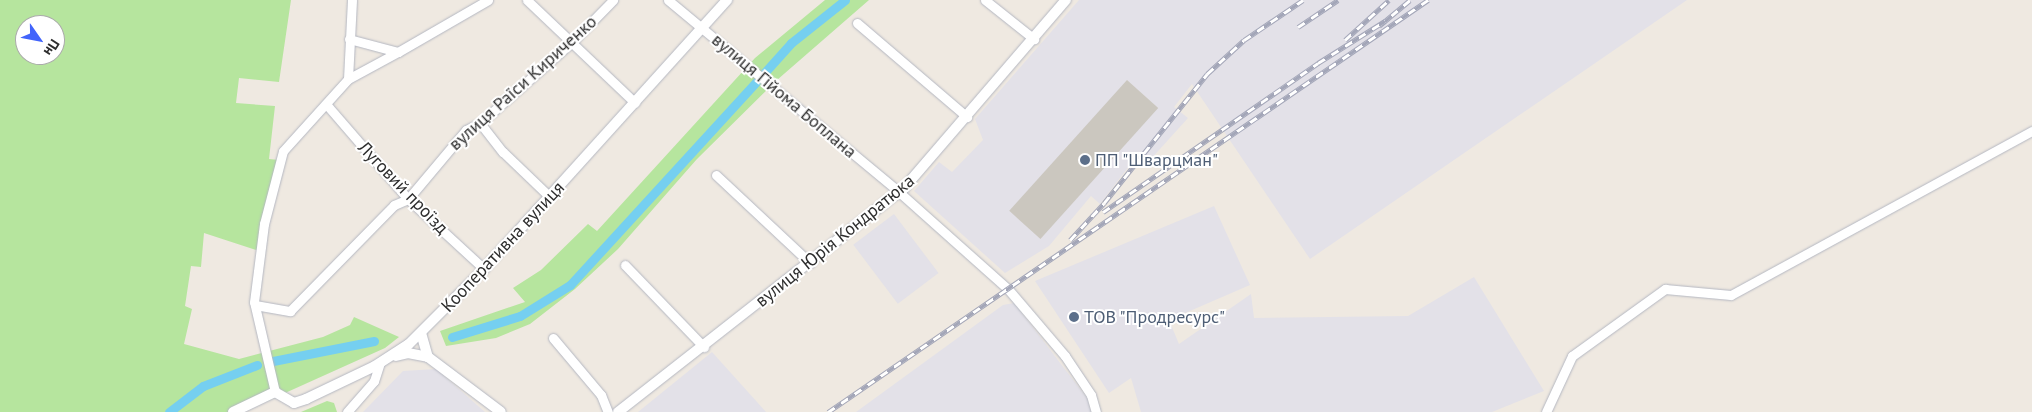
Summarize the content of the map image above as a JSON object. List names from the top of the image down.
{
  "streets": {
    "street": [
      "вулиця Раїси Кириченко",
      "вулиця Гійома Боплана",
      "Луговий проїзд",
      "вулиця Юрія Кондратюка",
      "Кооперативна вулиця"
    ]
  },
  "crossings": [
    ["вулиця Раїси Кириченко", "Луговий проїзд"],
    ["вулиця Гійома Боплана", "вулиця Юрія Кондратюка"],
    ["вулиця Гійома Боплана", "Кооперативна вулиця"],
    ["Луговий проїзд", "Кооперативна вулиця"]
  ],
  "places": ["ПП \"Шварцман\"", "ТОВ \"Продресурс\""],
  "north": "bottom right"
}
